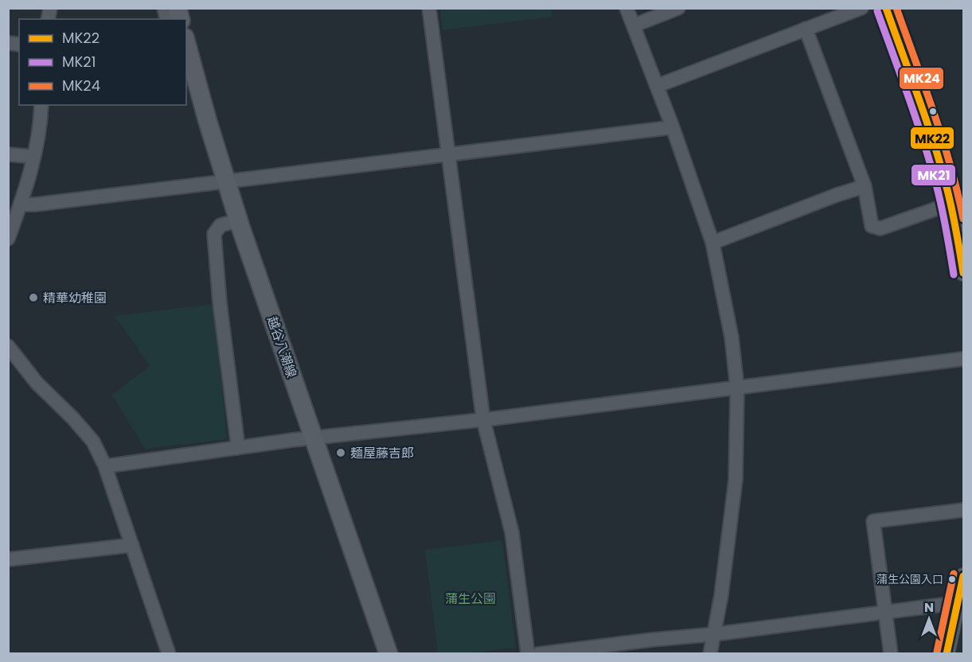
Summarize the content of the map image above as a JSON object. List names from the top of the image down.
{
  "streets": {
    "main road": ["越谷八潮線"]
  },
  "parks": ["蒲生公園"],
  "places": ["精華幼稚園", "麺屋藤吉郎", "蒲生公園入口"],
  "lines": ["transit line MK22", "transit line MK24", "transit line MK21"],
  "legend": ["MK22", "MK21", "MK24"],
  "north": "top"
}
